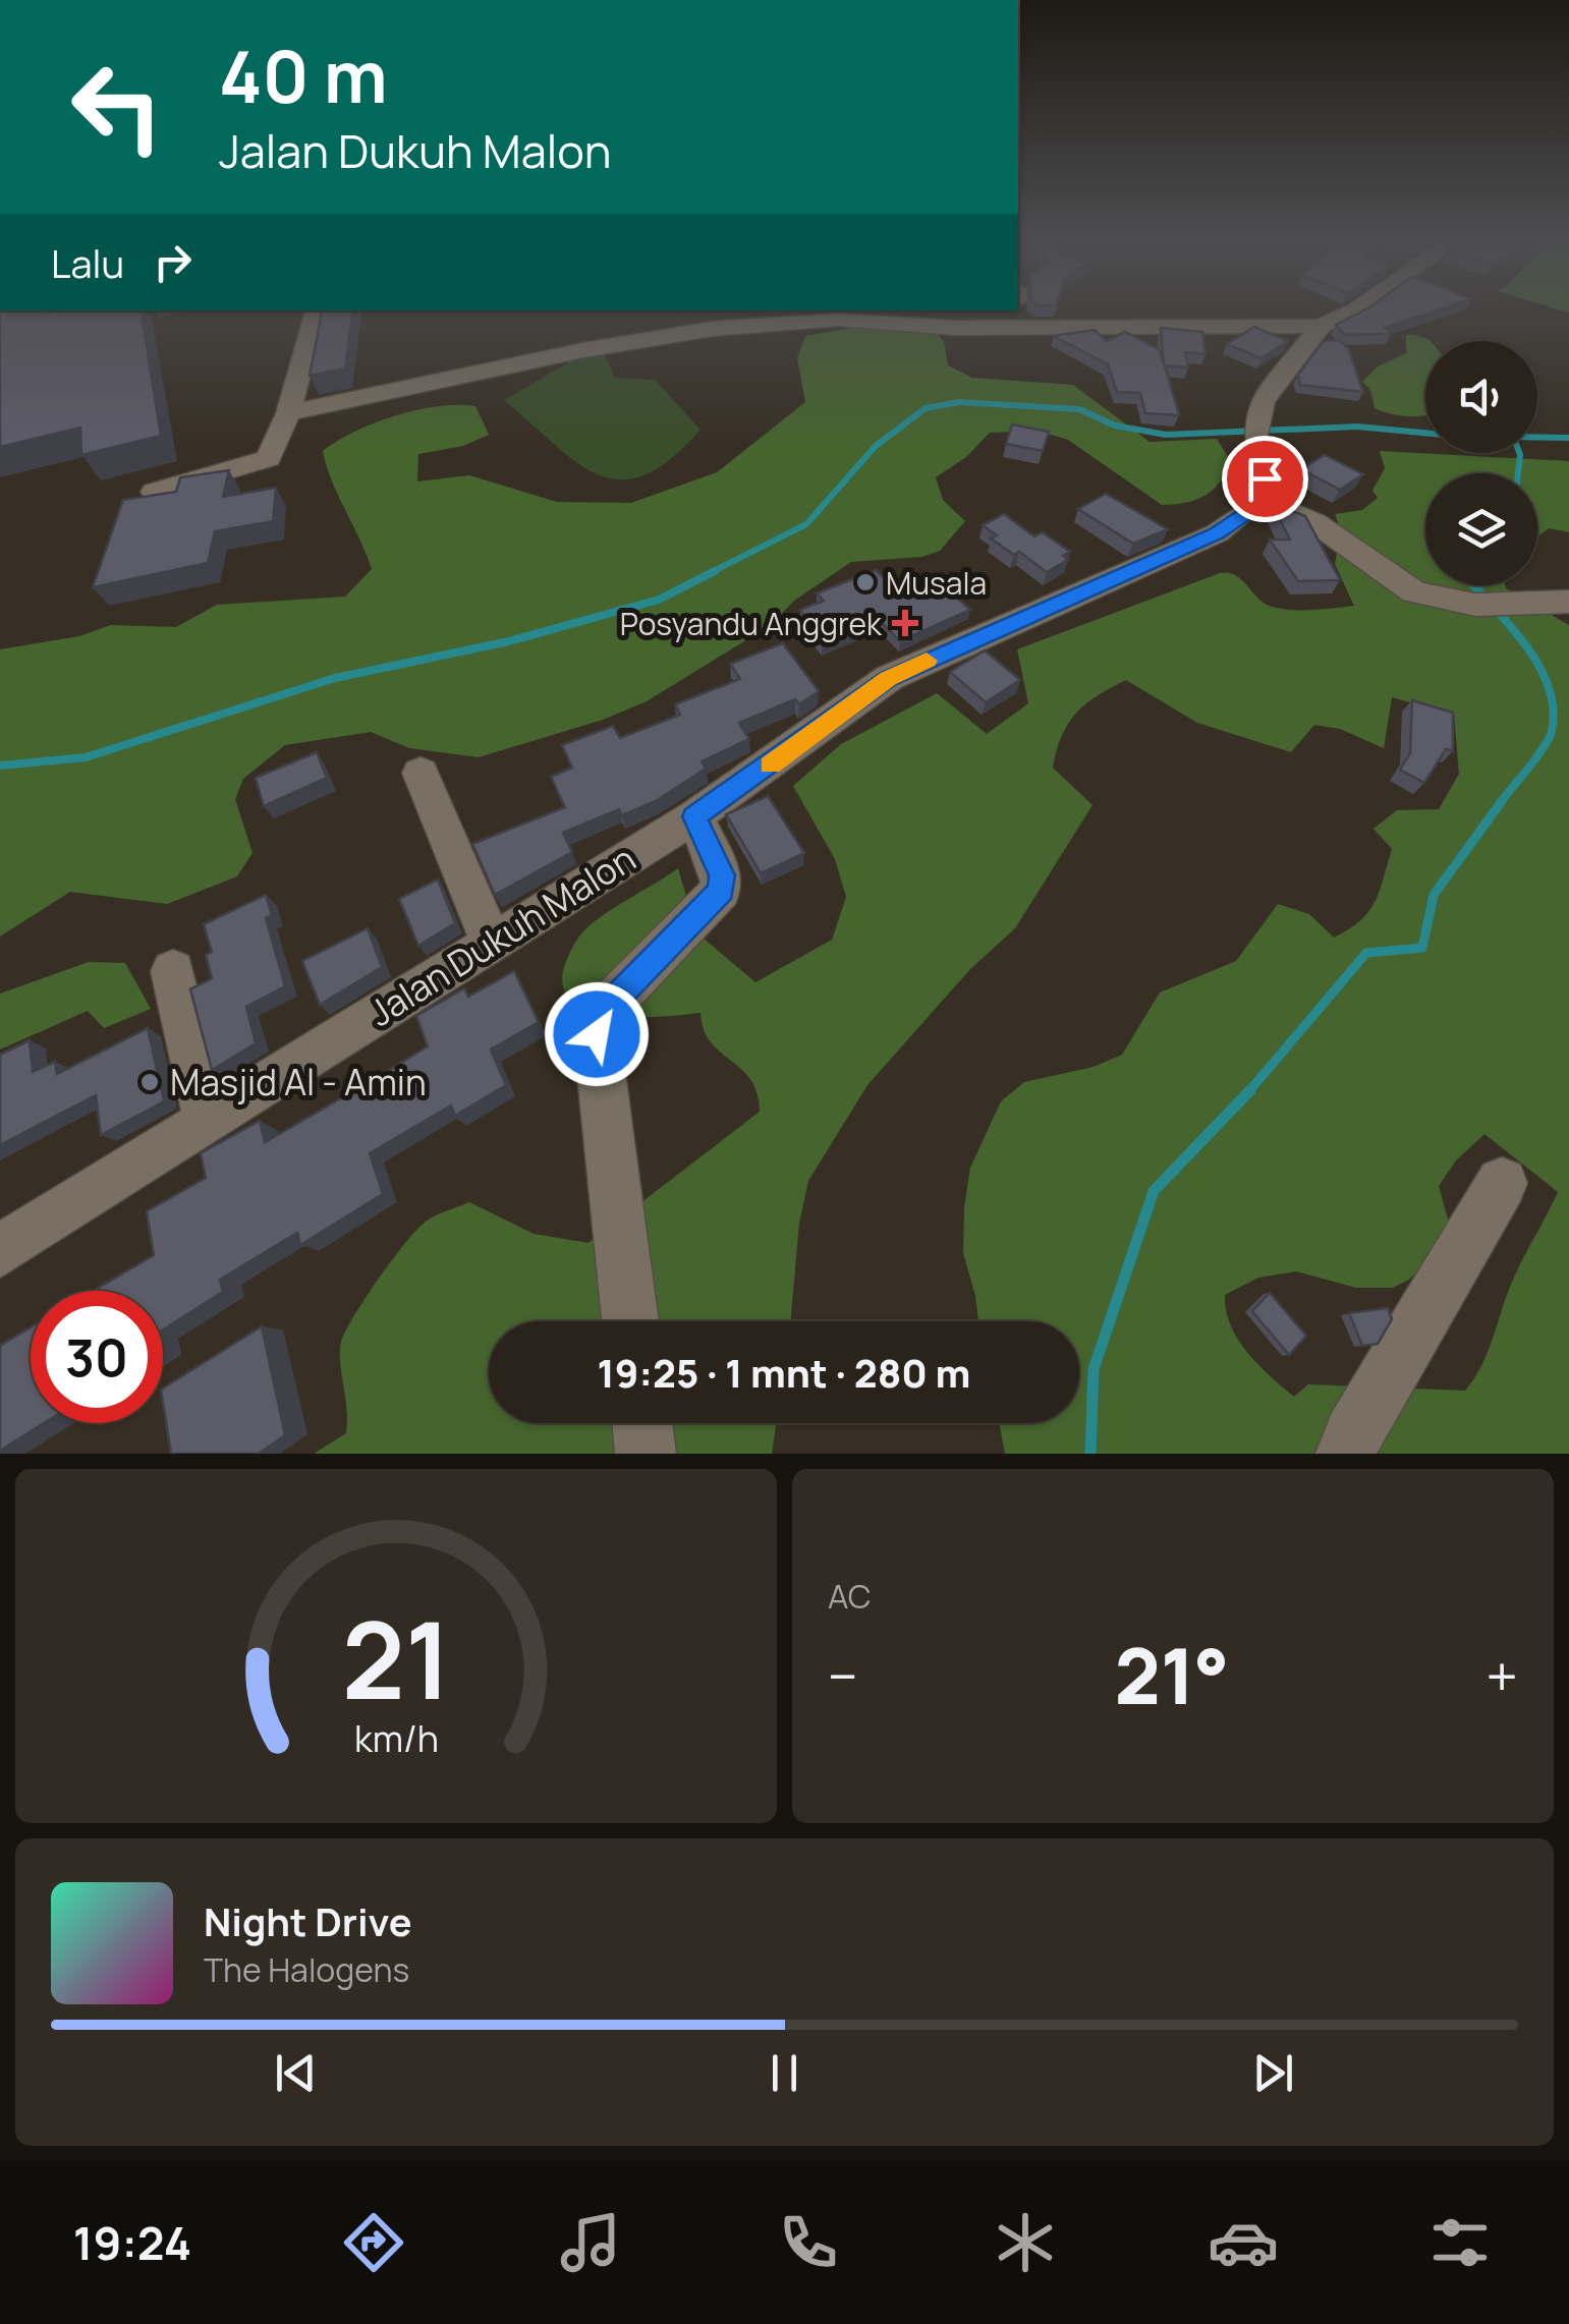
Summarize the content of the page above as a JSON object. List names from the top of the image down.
{
  "streets": {
    "street": ["Jalan Dukuh Malon"]
  },
  "places": {
    "other": ["Musala", "Masjid Al - Amin"],
    "health": ["Posyandu Anggrek"]
  },
  "page": {
    "turn": ["40 m", "Jalan Dukuh Malon"],
    "then": "Lalu",
    "limit": "30",
    "trip": "19:25 · 1 mnt · 280 m",
    "tile": "AC",
    "heat": ["−", "21°", "+"],
    "song": ["Night Drive", "The Halogens"],
    "tabs": "19:24",
    "gauge": ["21", "km/h"]
  }
}
